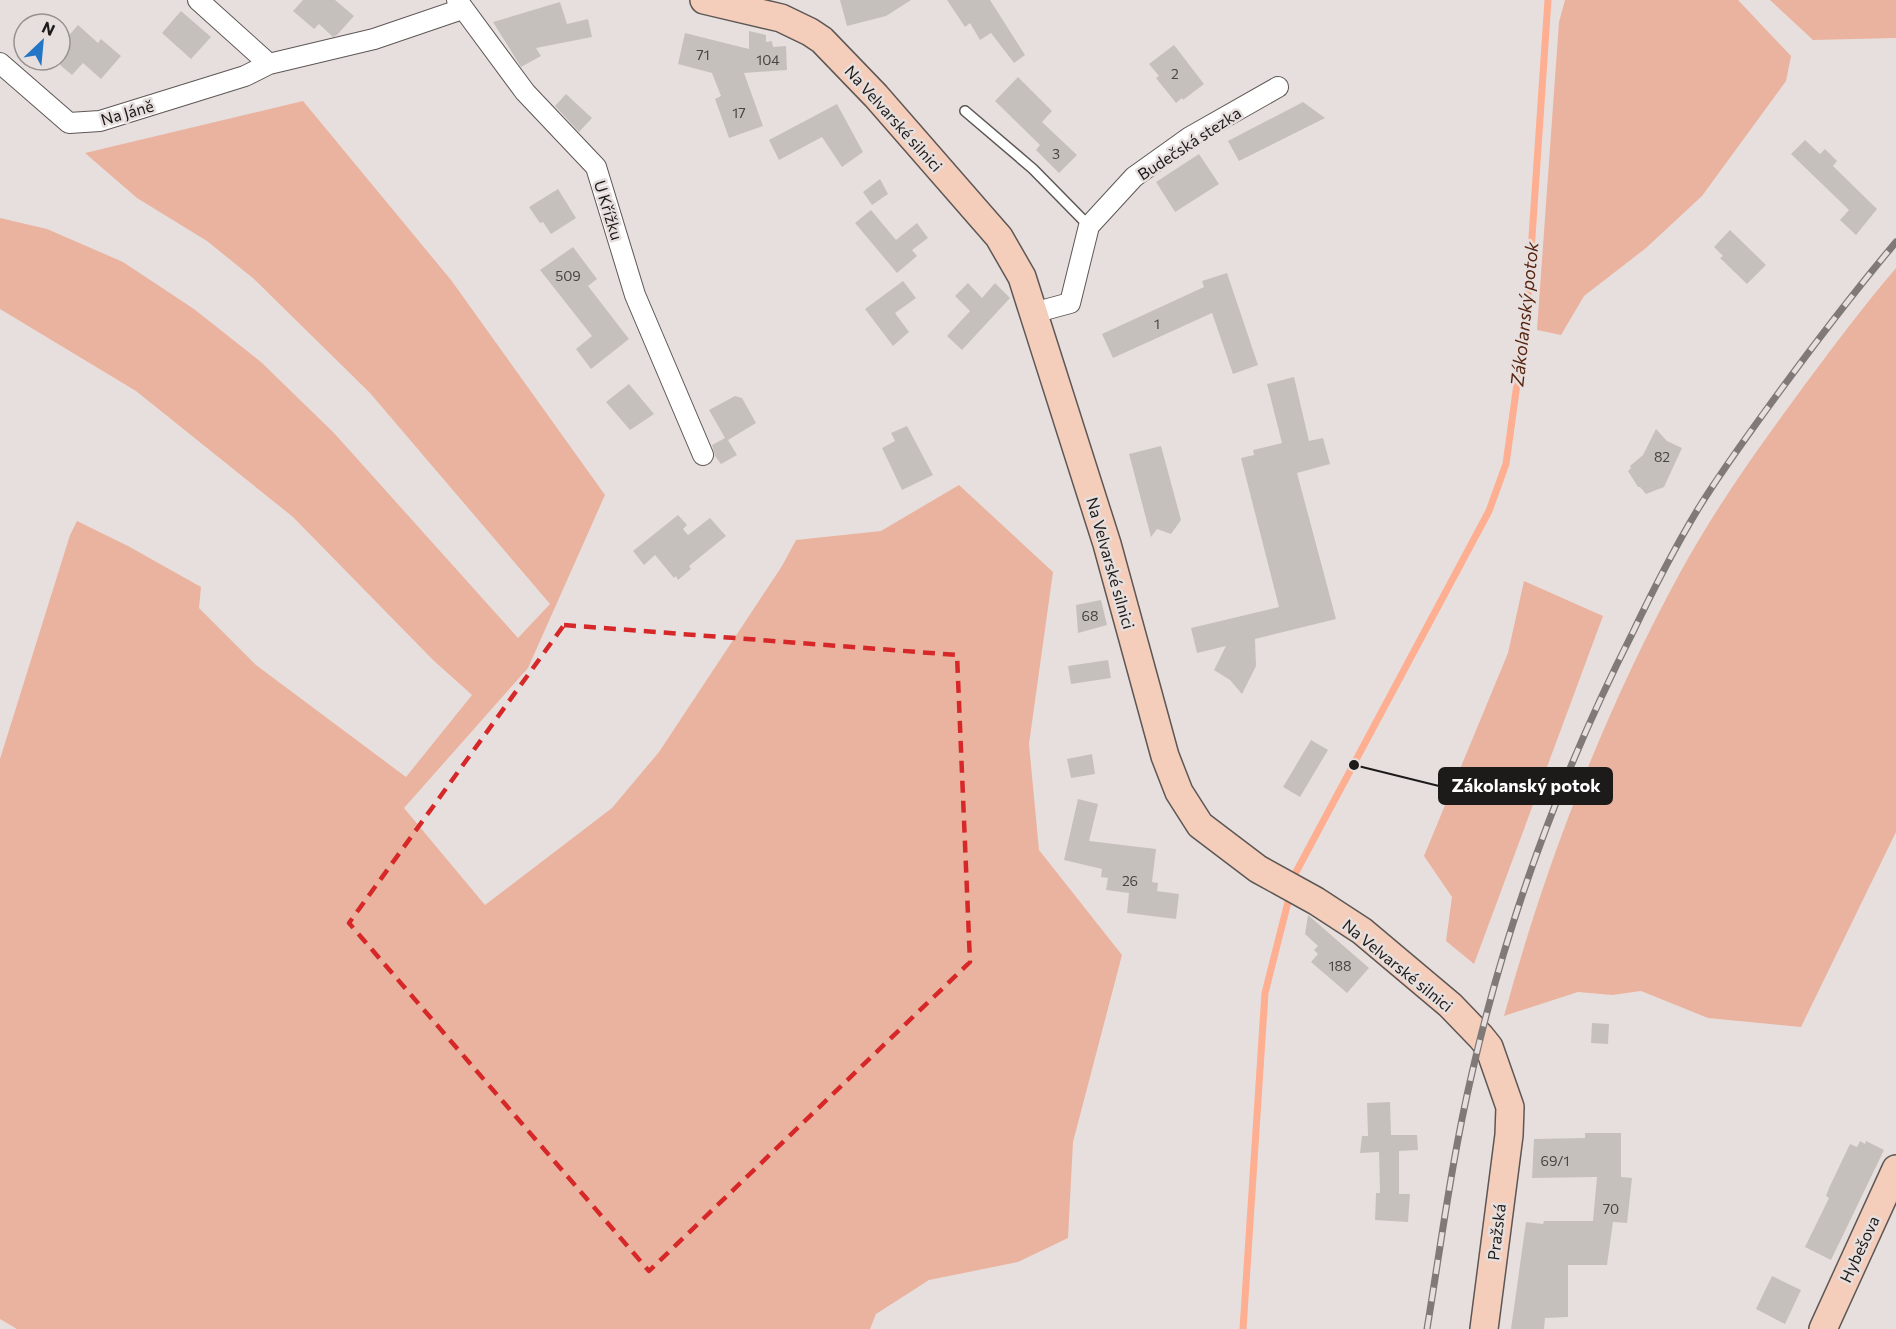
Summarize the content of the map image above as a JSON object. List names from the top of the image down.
{
  "streets": {
    "main road": ["Na Velvarské silnici", "Pražská", "Hybešova"],
    "street": ["Na Jáně", "Budečská stezka", "U Křížku"]
  },
  "crossings": [
    ["Na Jáně", "U Křížku"],
    ["Na Velvarské silnici", "Budečská stezka"],
    ["Na Velvarské silnici", "Pražská"]
  ],
  "water": ["Zákolanský potok"],
  "places": ["Zákolanský potok"],
  "house_numbers": [
    "71",
    "104",
    "2",
    "17",
    "3",
    "509",
    "1",
    "82",
    "68",
    "26",
    "188",
    "69/1",
    "70"
  ],
  "north": "top right"
}
